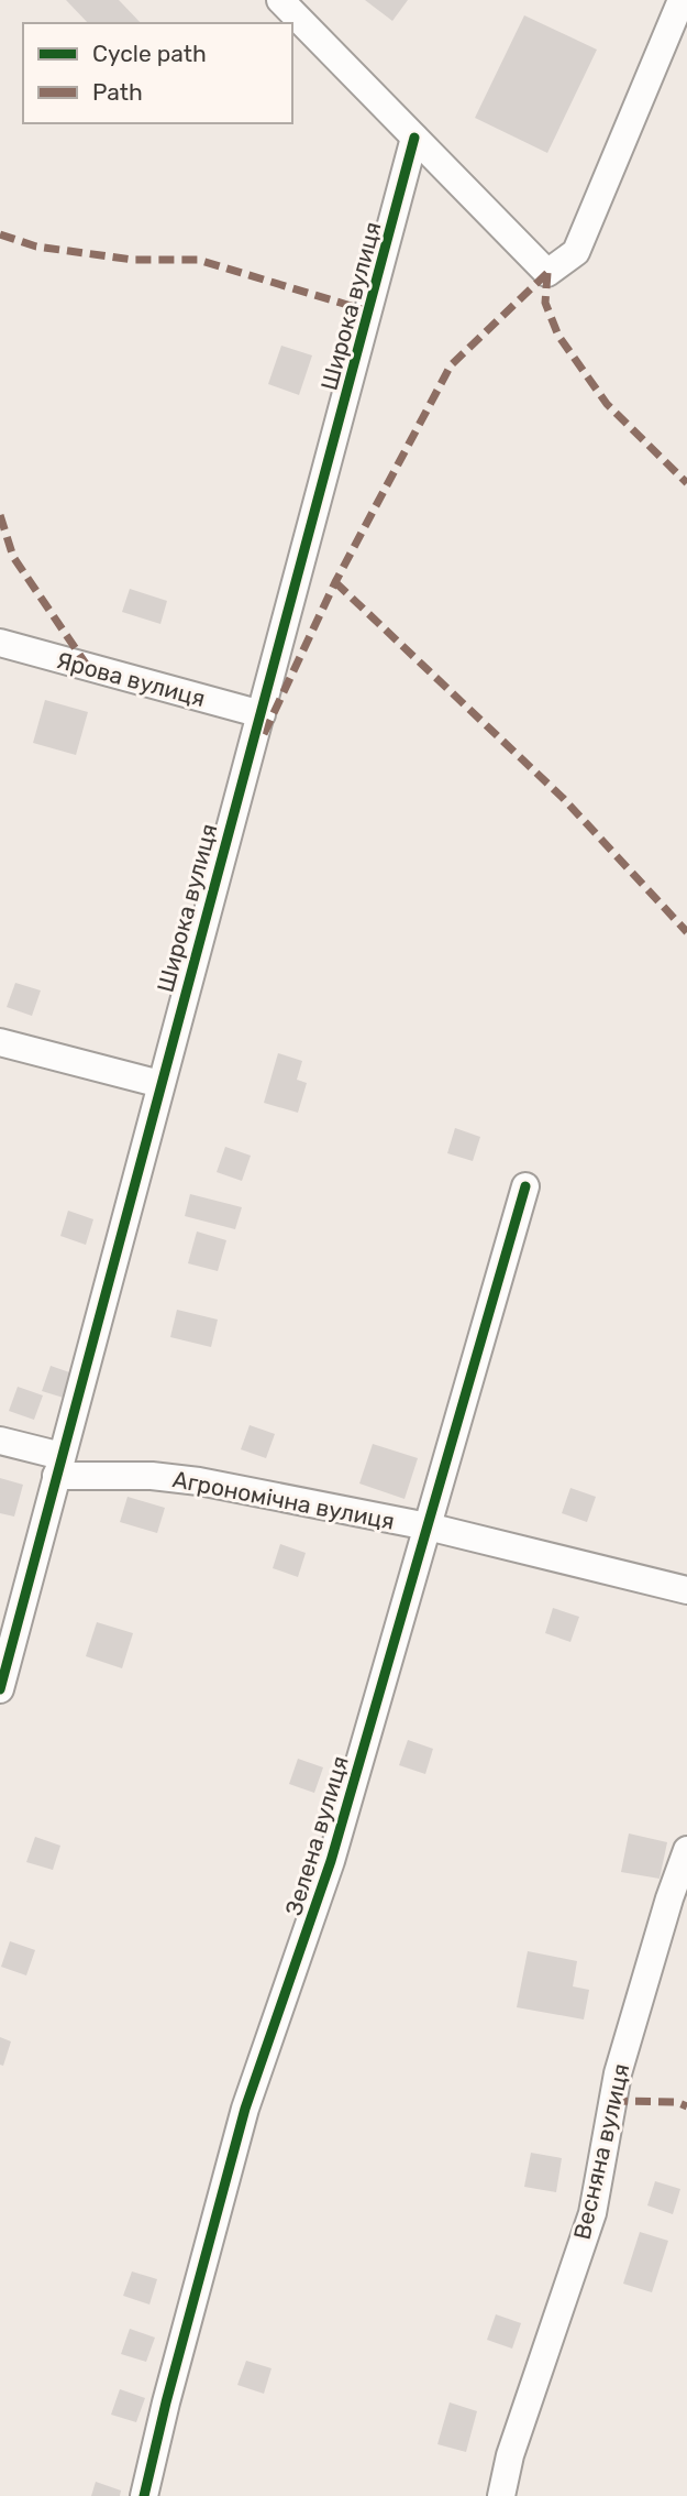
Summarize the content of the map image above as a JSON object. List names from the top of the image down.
{
  "streets": {
    "street": [
      "Широка вулиця",
      "Ярова вулиця",
      "Агрономічна вулиця",
      "Зелена вулиця",
      "Весняна вулиця"
    ]
  },
  "crossings": [
    ["Широка вулиця", "Ярова вулиця"],
    ["Широка вулиця", "Агрономічна вулиця"],
    ["Агрономічна вулиця", "Зелена вулиця"]
  ],
  "legend": ["Cycle path", "Path"]
}
